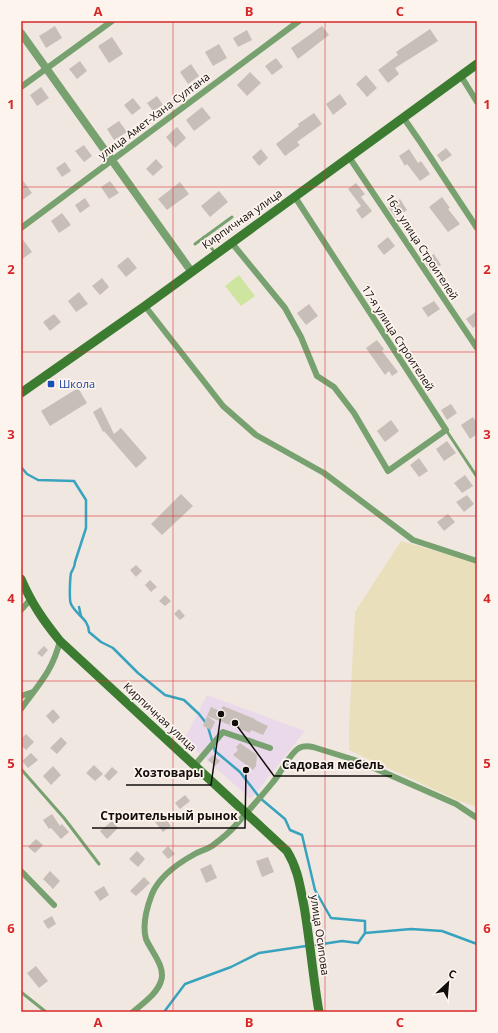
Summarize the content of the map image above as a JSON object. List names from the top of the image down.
{
  "streets": {
    "main road": ["Кирпичная улица", "улица Осипова"],
    "street": ["улица Амет-Хана Султана", "16-я улица Строителей", "17-я улица Строителей"]
  },
  "crossings": [
    ["Кирпичная улица", "16-я улица Строителей"],
    ["Кирпичная улица", "17-я улица Строителей"],
    ["Кирпичная улица", "улица Осипова"]
  ],
  "places": {
    "transit": ["Школа"],
    "other": ["Хозтовары", "Садовая мебель", "Строительный рынок"]
  },
  "north": "top right",
  "grid": {
    "columns": ["A", "B", "C"],
    "rows": [
      "1",
      "2",
      "3",
      "4",
      "5",
      "6"
    ]
  }
}
